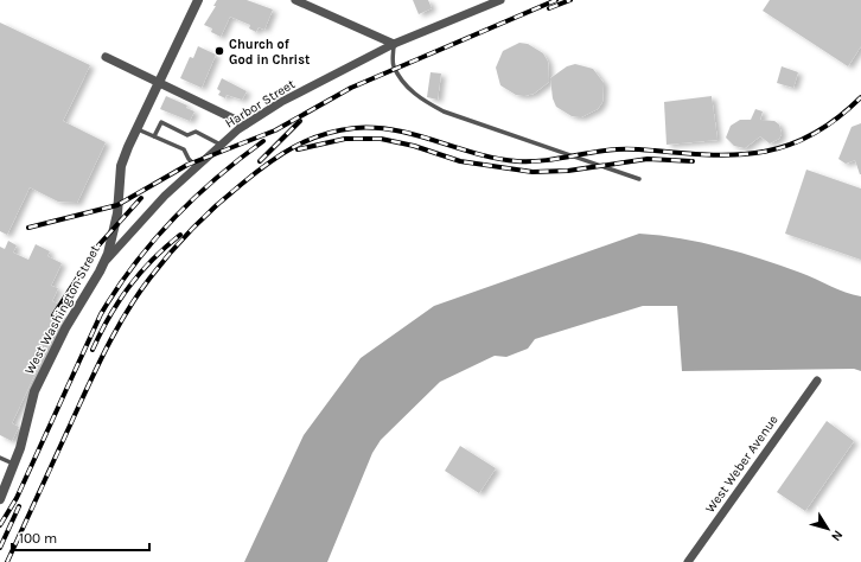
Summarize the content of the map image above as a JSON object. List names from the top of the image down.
{
  "streets": {
    "street": ["Harbor Street", "West Washington Street", "West Weber Avenue"]
  },
  "crossings": [
    ["Harbor Street", "West Washington Street"]
  ],
  "places": ["Church of God in Christ"],
  "scale_bar": "100 m",
  "north": "bottom right"
}
